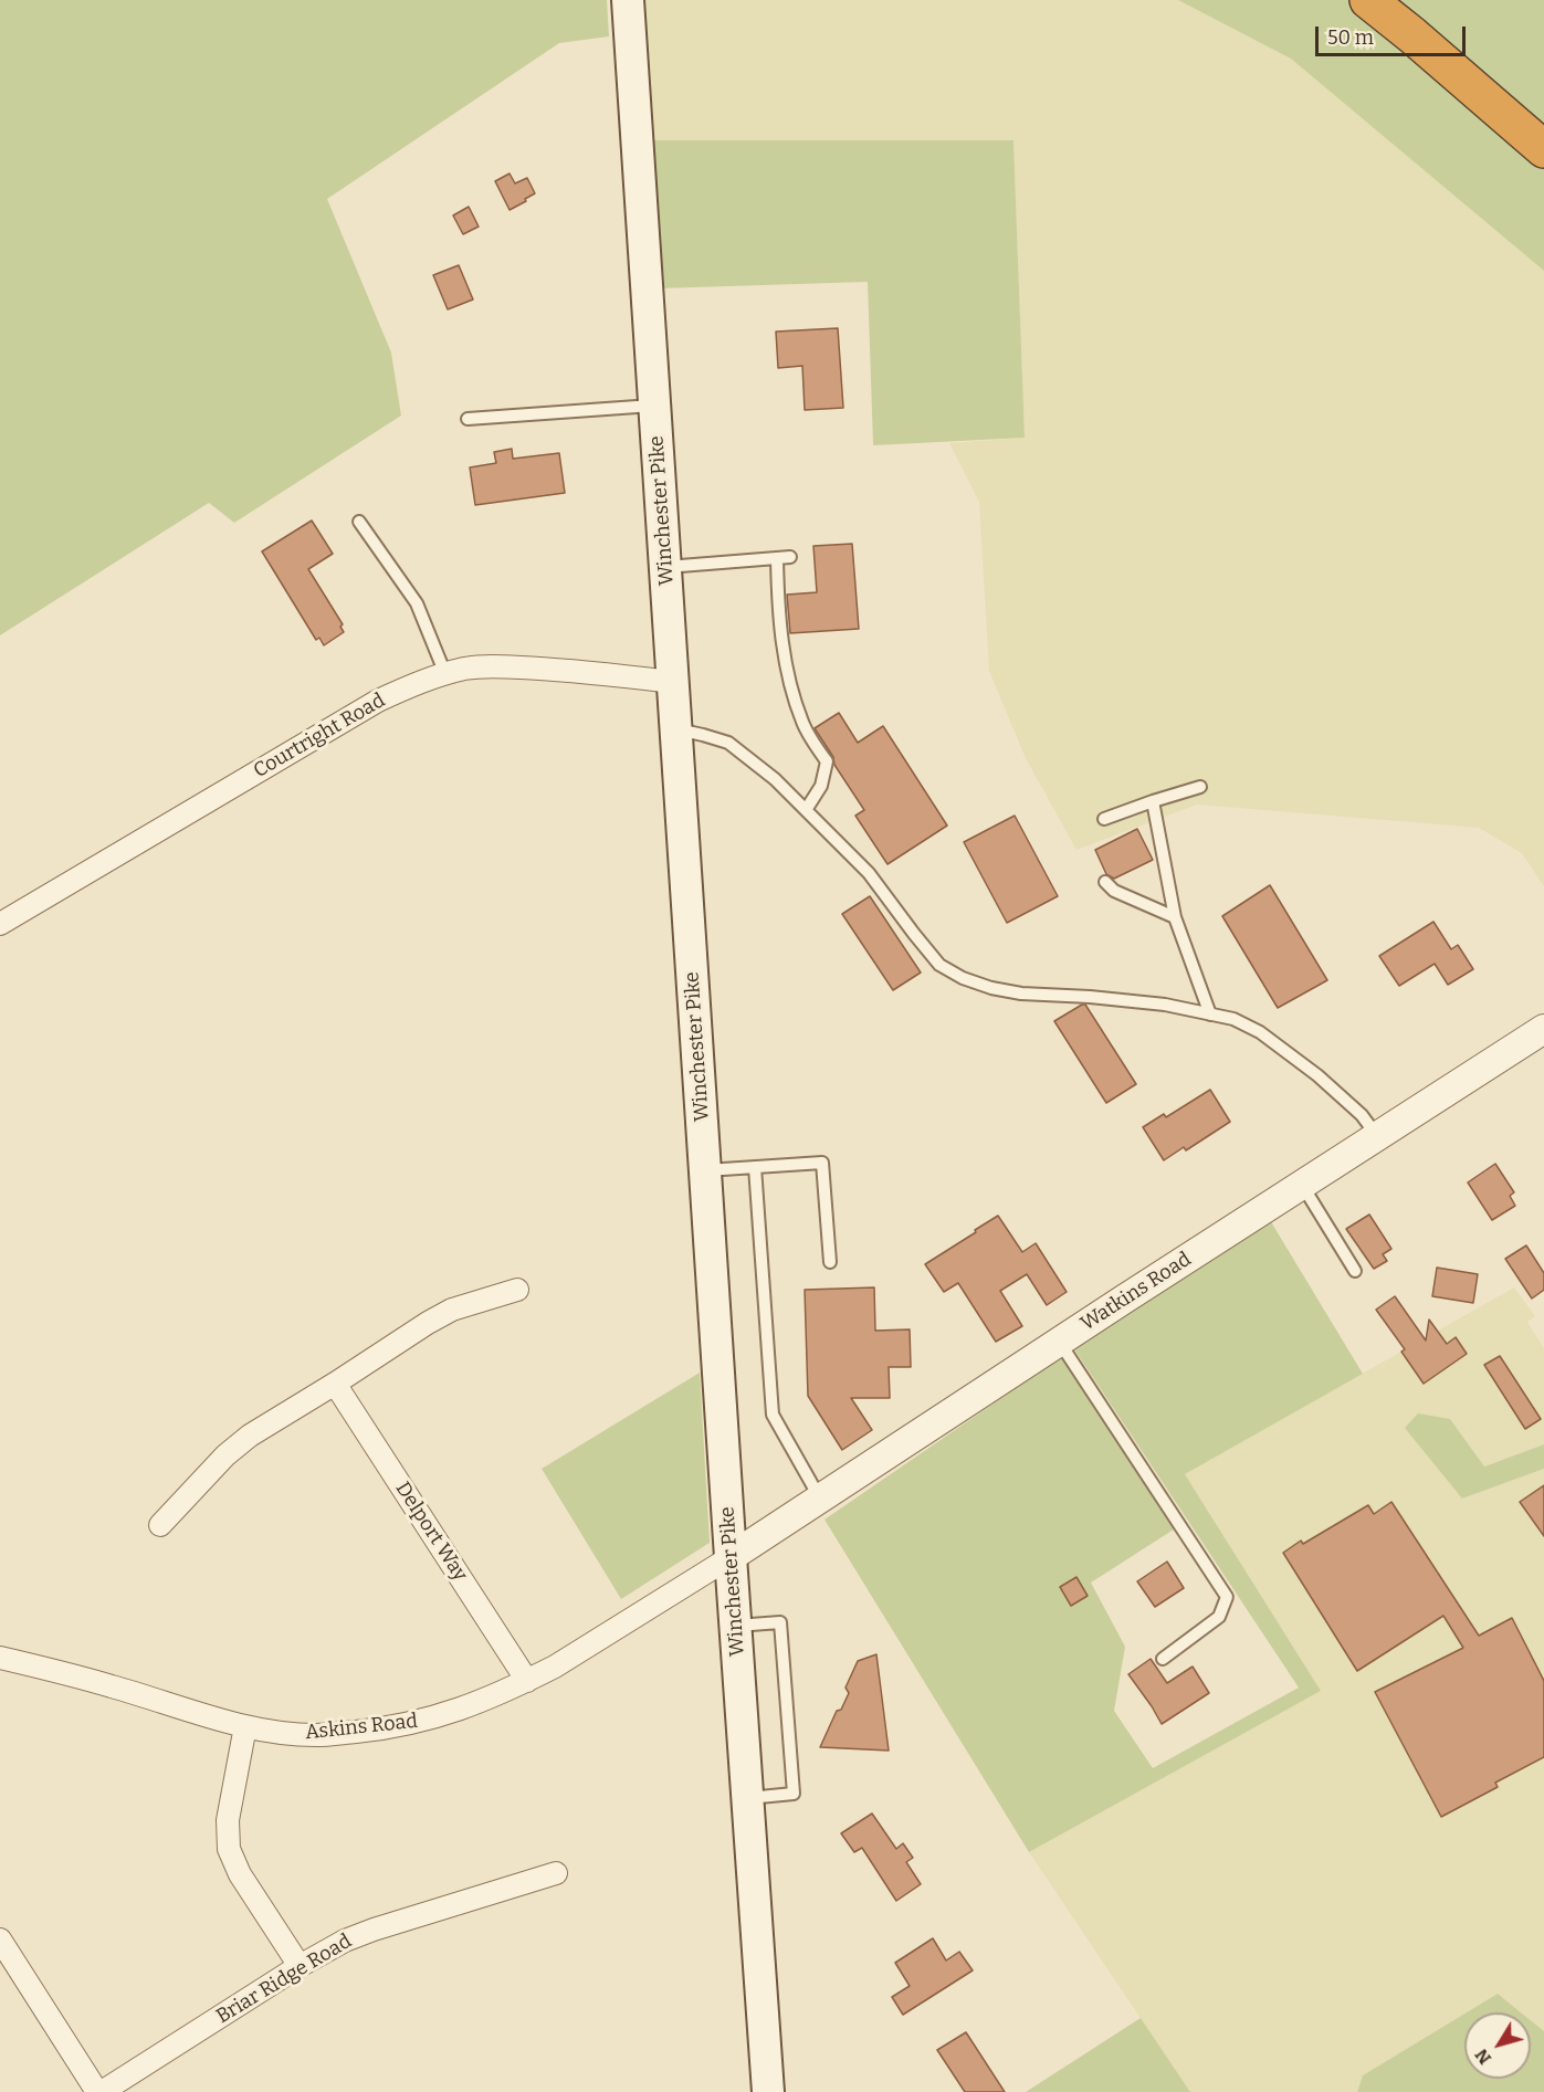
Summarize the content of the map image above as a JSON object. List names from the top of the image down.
{
  "streets": {
    "main road": ["Winchester Pike"],
    "street": [
      "Courtright Road",
      "Watkins Road",
      "Delport Way",
      "Askins Road",
      "Briar Ridge Road"
    ]
  },
  "crossings": [
    ["Winchester Pike", "Courtright Road"],
    ["Winchester Pike", "Watkins Road"],
    ["Winchester Pike", "Askins Road"],
    ["Watkins Road", "Askins Road"],
    ["Delport Way", "Askins Road"]
  ],
  "scale_bar": "50 m",
  "north": "bottom left"
}
